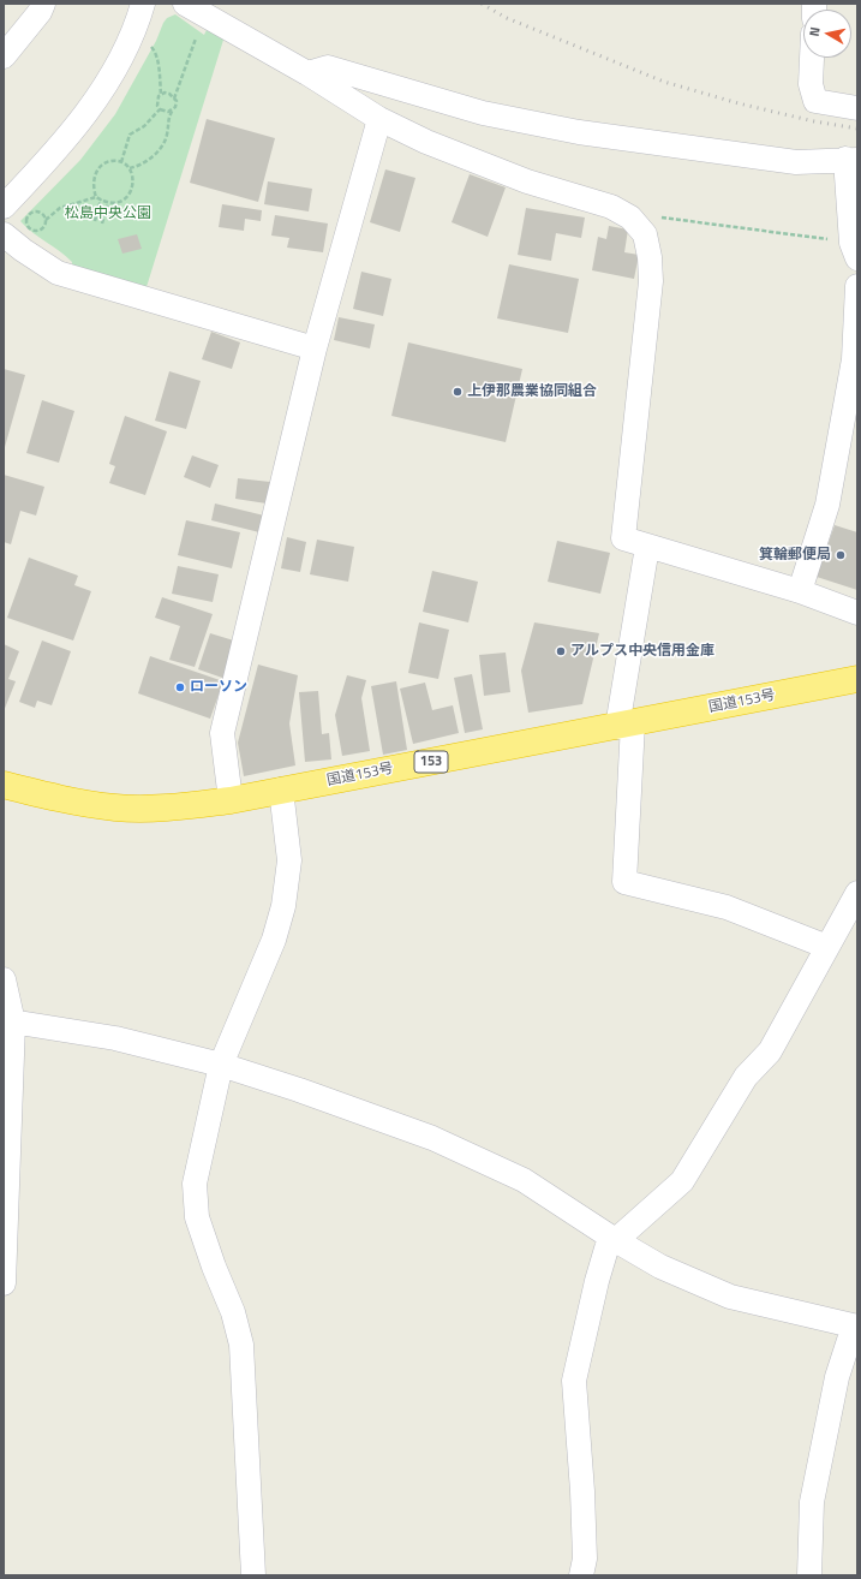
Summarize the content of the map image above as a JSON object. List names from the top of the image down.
{
  "streets": {
    "highway": ["国道153号", "153"]
  },
  "parks": ["松島中央公園"],
  "places": [
    "上伊那農業協同組合",
    "箕輪郵便局",
    "アルプス中央信用金庫",
    "ローソン"
  ],
  "north": "left"
}
